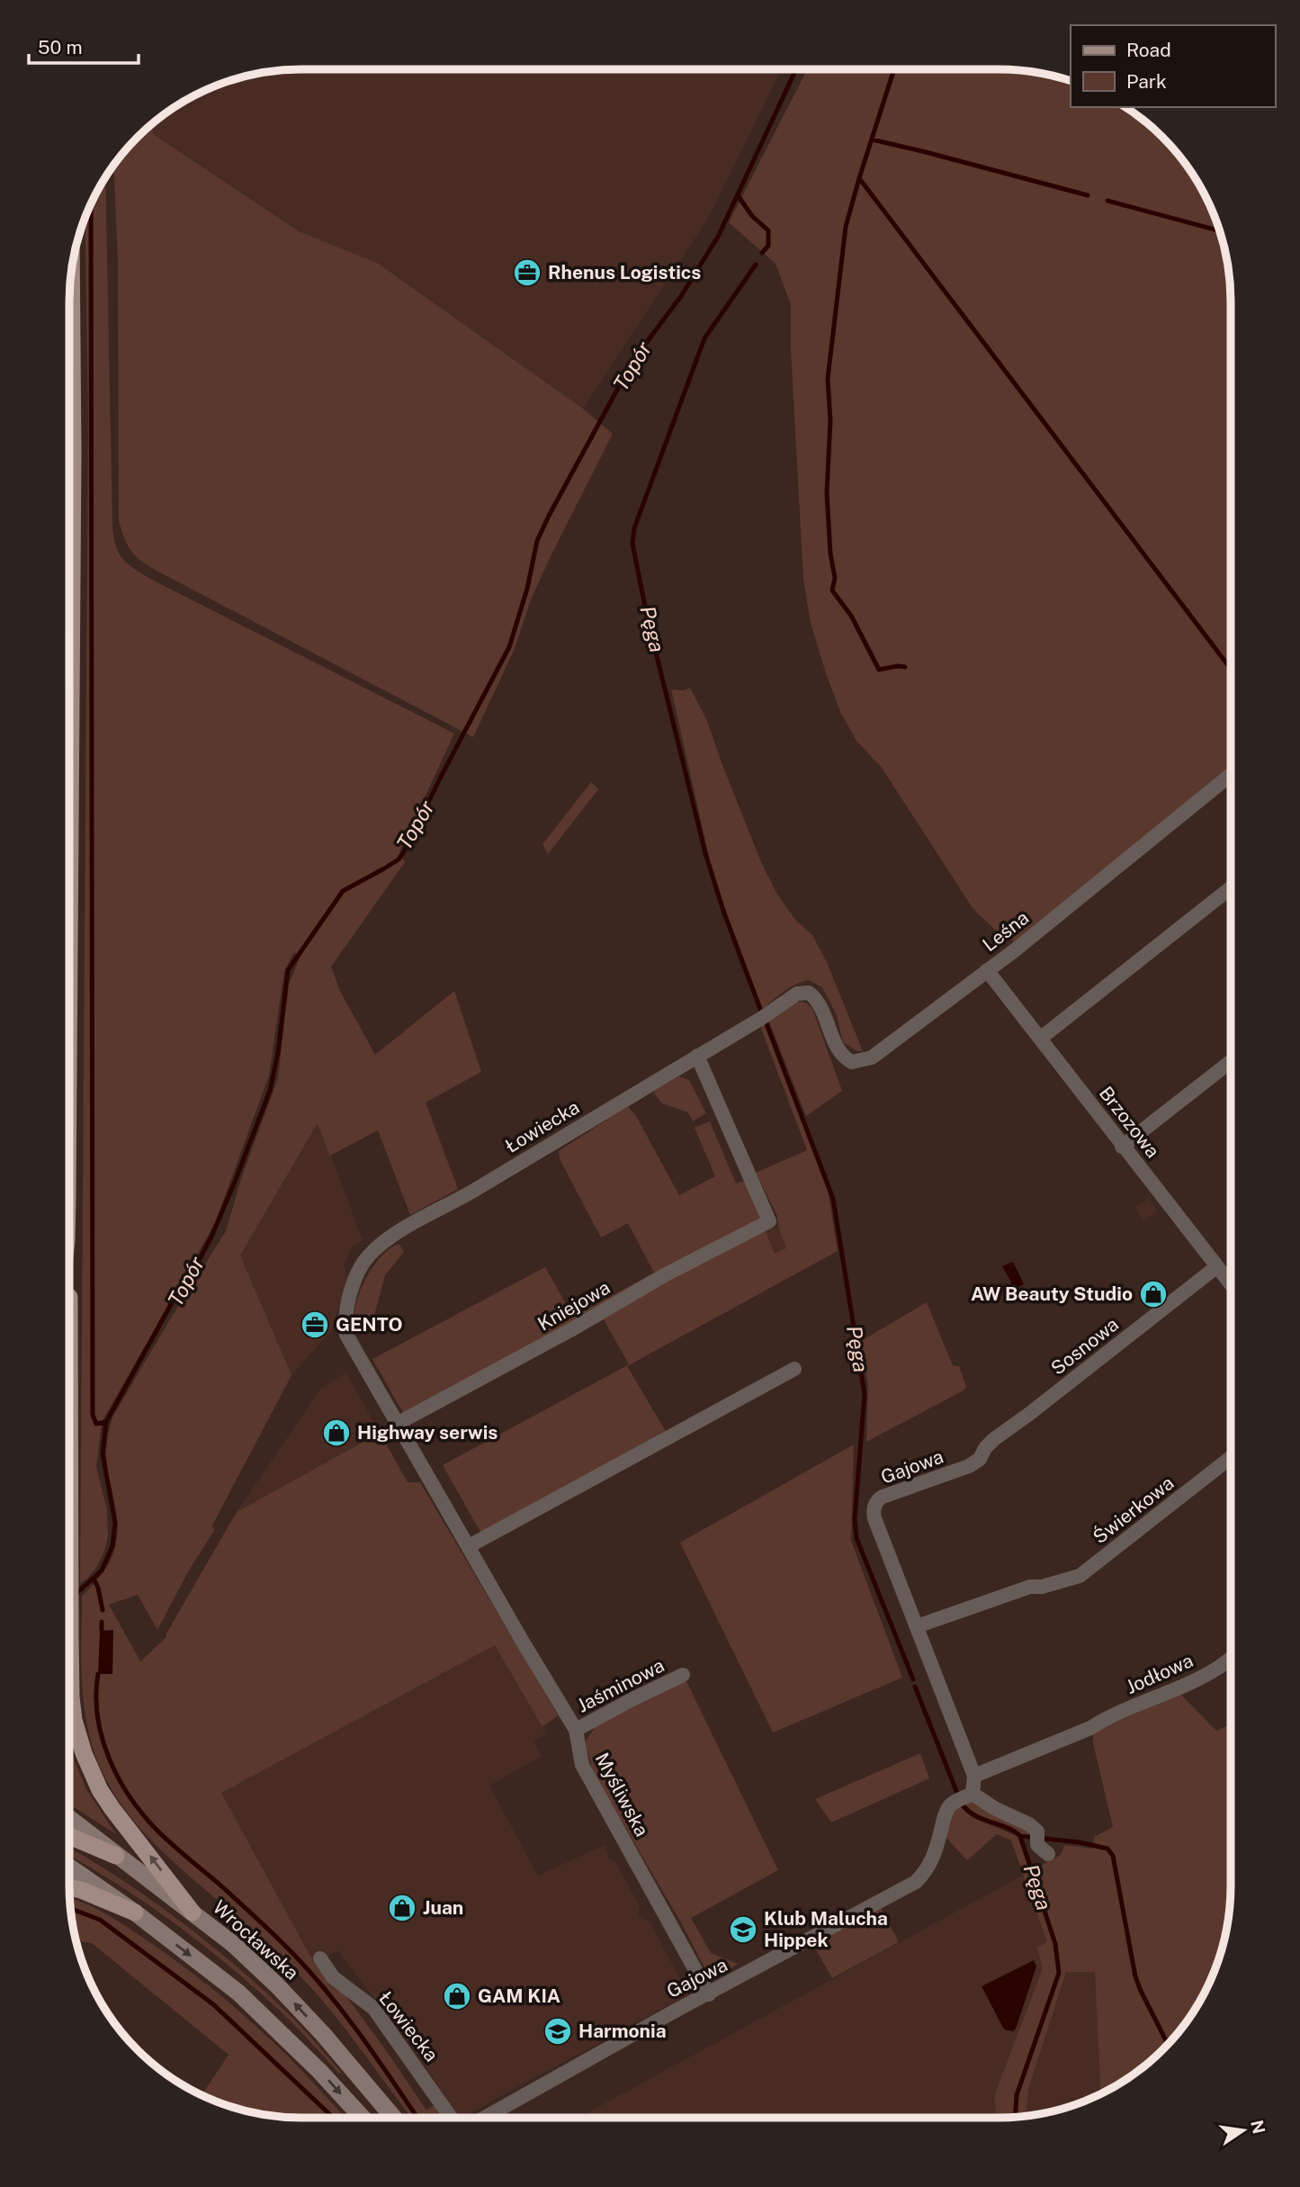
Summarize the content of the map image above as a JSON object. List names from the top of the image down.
{
  "streets": {
    "main road": ["Wrocławska"],
    "street": [
      "Leśna",
      "Brzozowa",
      "Łowiecka",
      "Kniejowa",
      "Sosnowa",
      "Gajowa",
      "Świerkowa",
      "Jodłowa",
      "Jaśminowa",
      "Myśliwska"
    ]
  },
  "crossings": [
    ["Leśna", "Brzozowa"],
    ["Leśna", "Łowiecka"],
    ["Brzozowa", "Sosnowa"],
    ["Łowiecka", "Kniejowa"],
    ["Łowiecka", "Myśliwska"],
    ["Kniejowa", "Myśliwska"],
    ["Sosnowa", "Gajowa"],
    ["Gajowa", "Świerkowa"],
    ["Gajowa", "Jodłowa"],
    ["Gajowa", "Myśliwska"],
    ["Jaśminowa", "Myśliwska"]
  ],
  "water": ["Topór", "Pęga"],
  "places": {
    "office": ["Rhenus Logistics", "GENTO"],
    "shop": [
      "AW Beauty Studio",
      "Highway serwis",
      "Juan",
      "GAM KIA"
    ],
    "school or university": ["Klub Malucha Hippek", "Harmonia"]
  },
  "legend": ["Road", "Park"],
  "scale_bar": "50 m",
  "north": "right"
}
